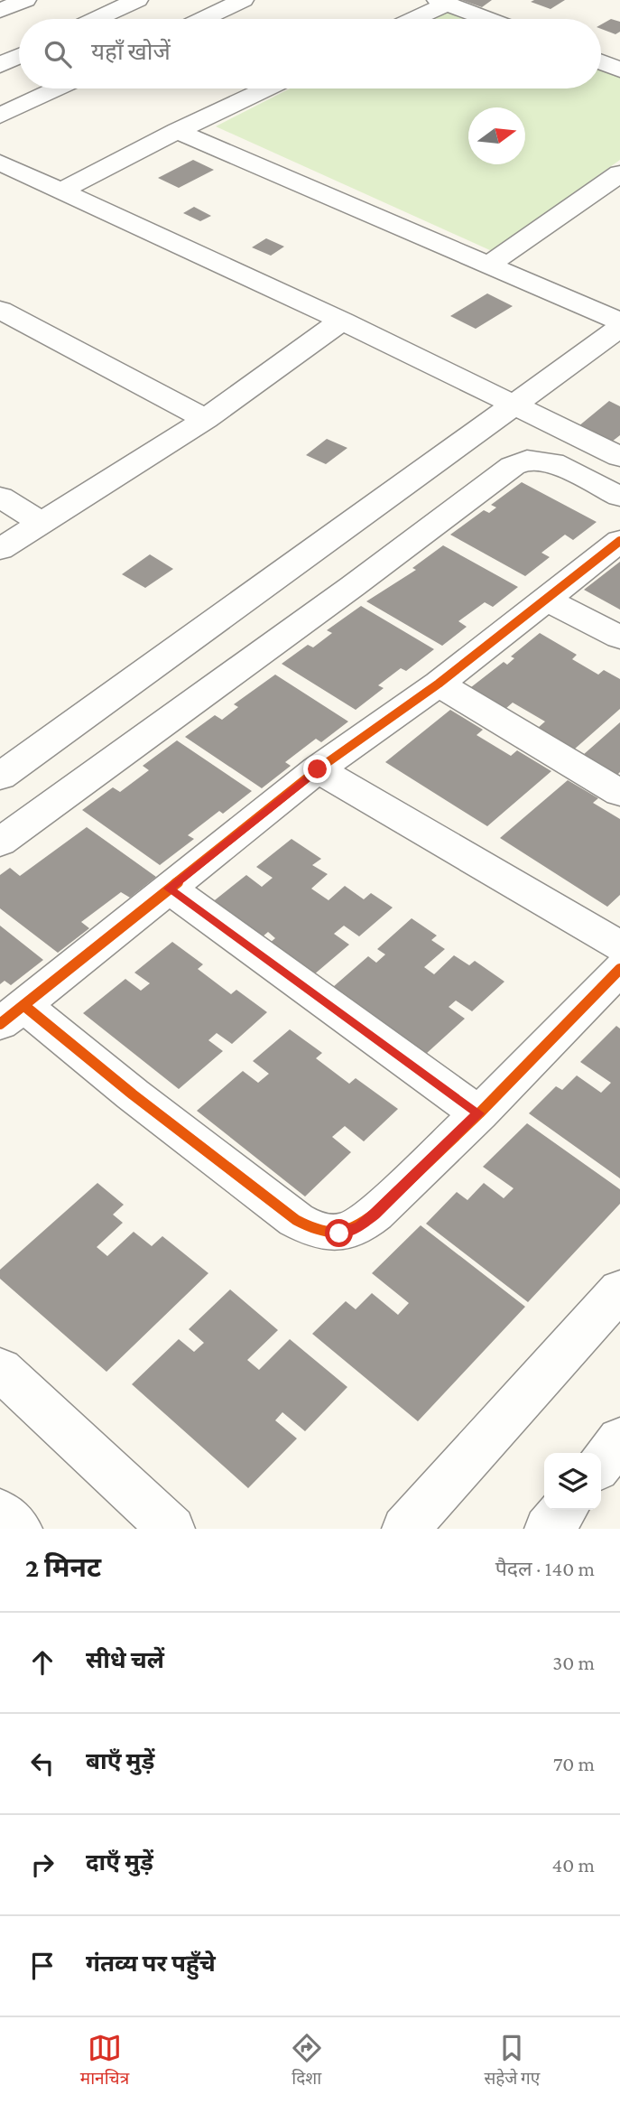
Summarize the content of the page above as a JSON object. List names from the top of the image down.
{
  "north": "right",
  "page": {
    "search": "यहाँ खोजें",
    "heading": ["2 मिनट", "पैदल · 140 m"],
    "list": [
      ["सीधे चलें", "30 m"],
      ["बाएँ मुड़ें", "70 m"],
      ["दाएँ मुड़ें", "40 m"],
      "गंतव्य पर पहुँचे"
    ],
    "nav": ["मानचित्र", "दिशा", "सहेजे गए"]
  }
}
